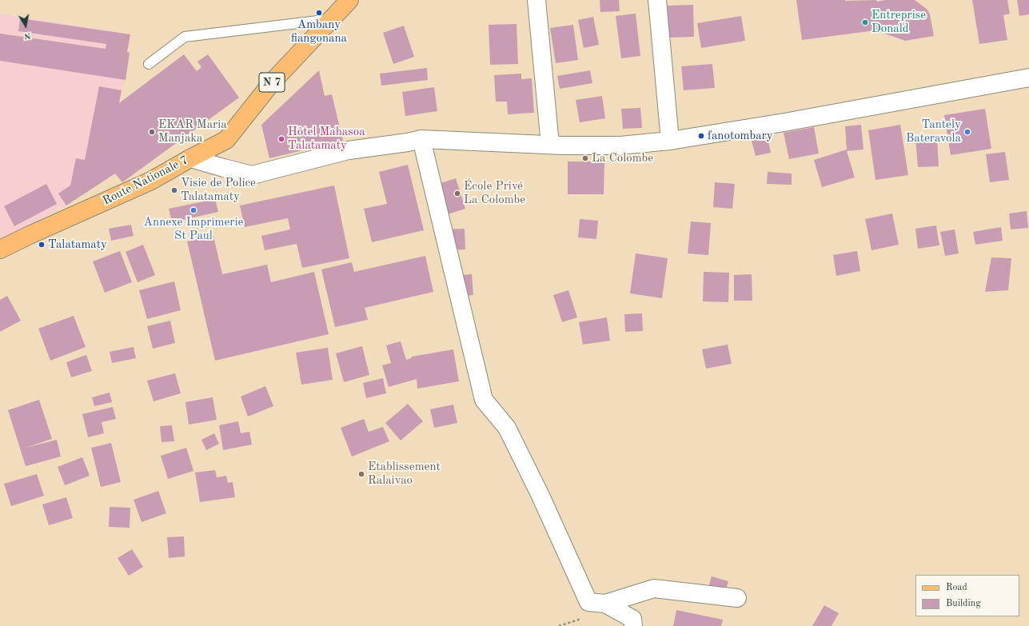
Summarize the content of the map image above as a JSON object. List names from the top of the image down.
{
  "streets": {
    "main road": ["N 7", "Route Nationale 7"]
  },
  "places": [
    "Ambany fiangonana",
    "Entreprise Donald",
    "EKAR Maria Manjaka",
    "Tantely Bateravola",
    "fanotombary",
    "Hôtel Mahasoa Talatamaty",
    "La Colombe",
    "Visie de Police Talatamaty",
    "École Privé La Colombe",
    "Annexe Imprimerie St Paul",
    "Talatamaty",
    "Etablissement Ralaivao"
  ],
  "legend": ["Road", "Building"],
  "north": "bottom"
}
